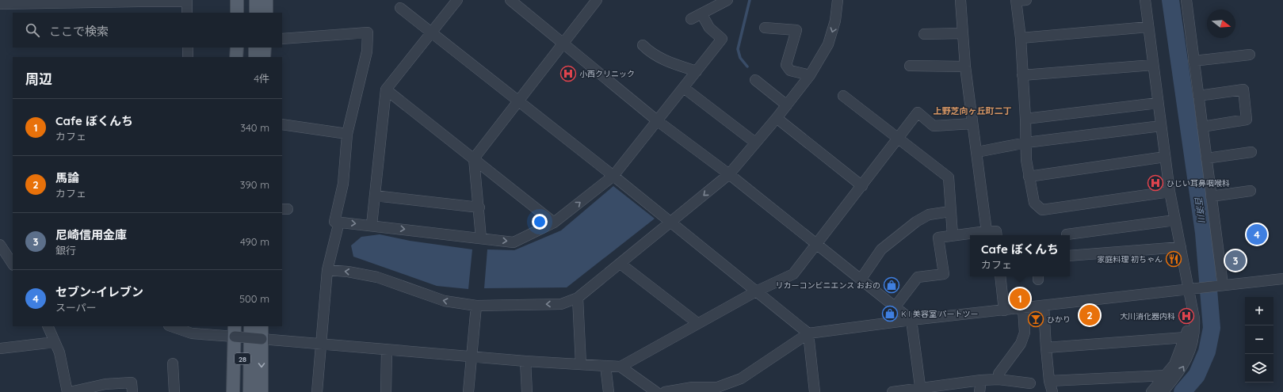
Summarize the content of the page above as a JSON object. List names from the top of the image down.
{
  "streets": {
    "main road": ["28"]
  },
  "districts": ["上野芝向ヶ丘町二丁"],
  "water": ["百済川"],
  "places": {
    "hospital": ["小西クリニック", "ひじい耳鼻咽喉科", "大川消化器内科"],
    "restaurant": ["家庭料理 初ちゃん"],
    "shop": ["リカーコンビニエンス おおの", "K I 美容室 パートツー"],
    "bar": ["ひかり"]
  },
  "north": "right",
  "page": {
    "search": "ここで検索",
    "heading": ["周辺", "4件"],
    "list": [
      {
        "mark": "1",
        "name": "Cafe ぼくんち",
        "note": "カフェ",
        "value": "340 m"
      },
      {
        "mark": "2",
        "name": "馬論",
        "note": "カフェ",
        "value": "390 m"
      },
      {
        "mark": "3",
        "name": "尼崎信用金庫",
        "note": "銀行",
        "value": "490 m"
      },
      {
        "mark": "4",
        "name": "セブン-イレブン",
        "note": "スーパー",
        "value": "500 m"
      }
    ],
    "pins": [
      "4",
      "3",
      "1",
      "2"
    ],
    "popup": ["Cafe ぼくんち", "カフェ"],
    "map_buttons": ["+", "−"]
  }
}
